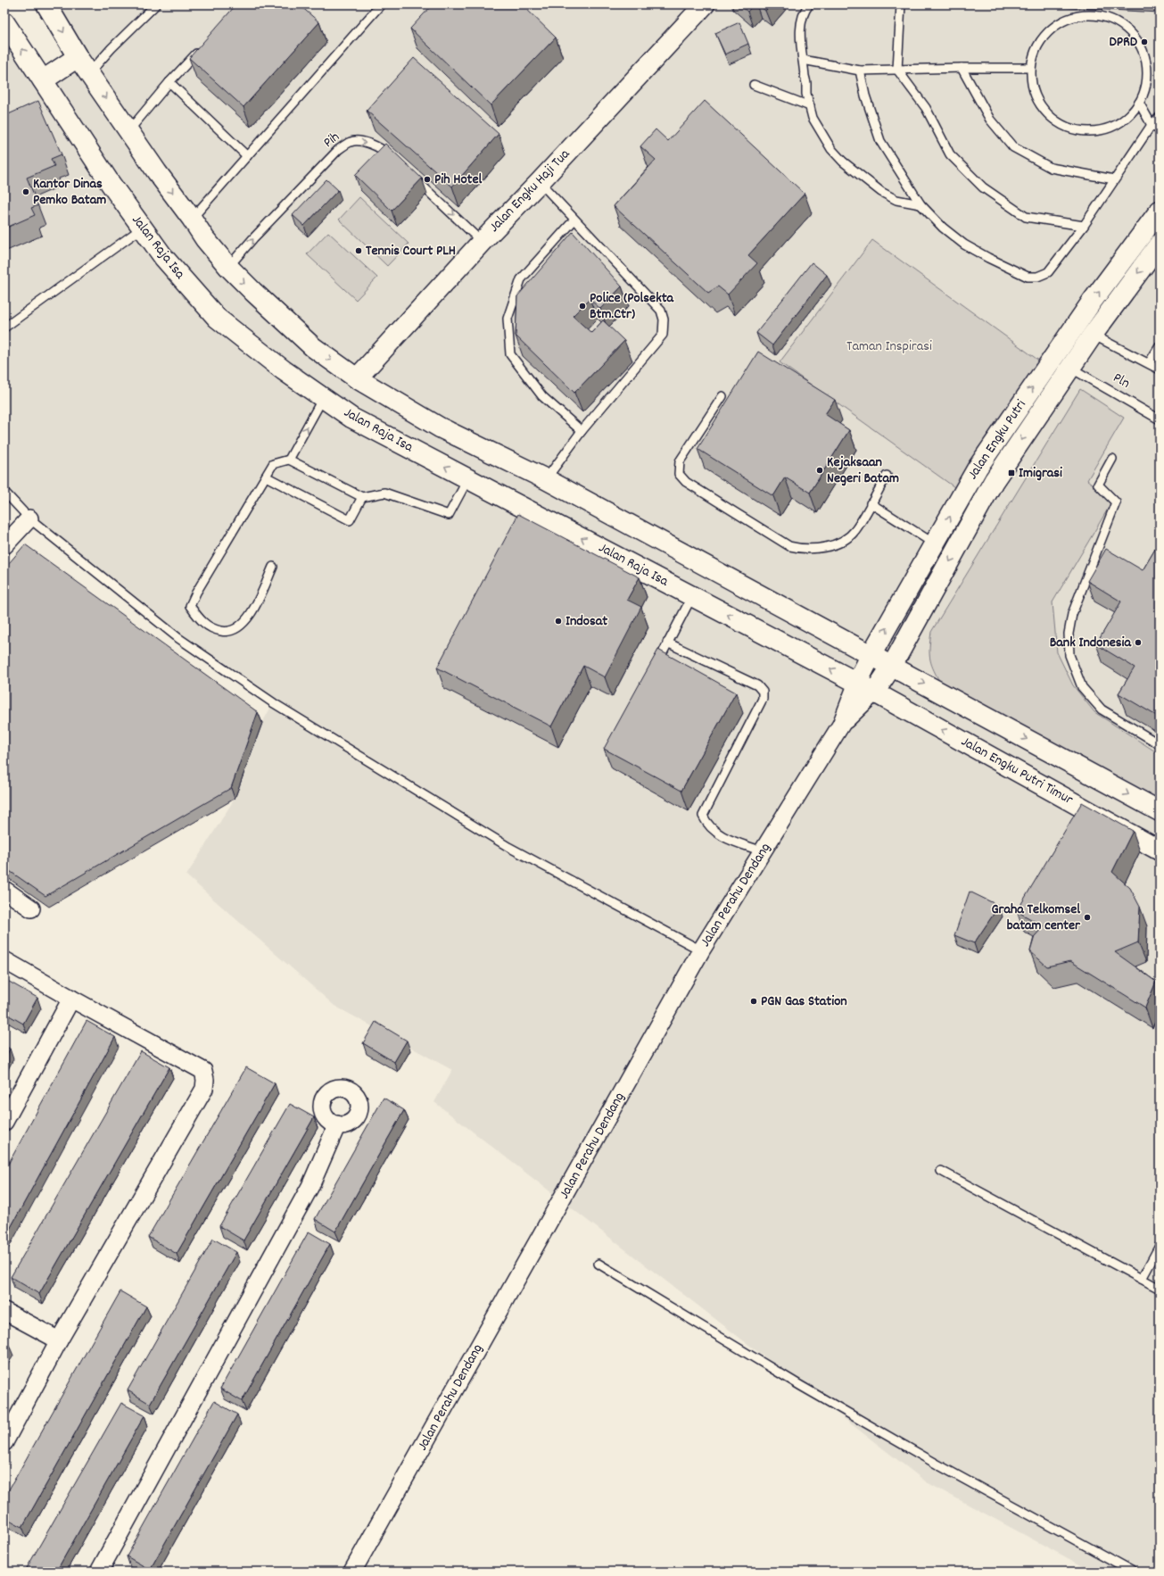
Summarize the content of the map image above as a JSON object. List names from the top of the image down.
{
  "streets": {
    "main road": [
      "Jalan Engku Haji Tua",
      "Jalan Raja Isa",
      "Jalan Engku Putri",
      "Jalan Engku Putri Timur"
    ],
    "street": ["Jalan Perahu Dendang"],
    "lane": ["Pih", "Pln"]
  },
  "crossings": [
    ["Jalan Raja Isa", "Jalan Engku Putri"],
    ["Jalan Raja Isa", "Jalan Engku Putri Timur"],
    ["Jalan Raja Isa", "Jalan Perahu Dendang"],
    ["Pln", "Jalan Engku Putri"],
    ["Jalan Engku Putri", "Jalan Engku Putri Timur"],
    ["Jalan Engku Putri", "Jalan Perahu Dendang"],
    ["Jalan Engku Putri Timur", "Jalan Perahu Dendang"]
  ],
  "parks": ["Taman Inspirasi"],
  "places": {
    "other": [
      "DPRD",
      "Pih Hotel",
      "Kantor Dinas Pemko Batam",
      "Tennis Court PLH",
      "Police (Polsekta Btm.Ctr)",
      "Kejaksaan Negeri Batam",
      "Indosat",
      "Bank Indonesia",
      "Graha Telkomsel batam center",
      "PGN Gas Station"
    ],
    "transit": ["Imigrasi"]
  }
}
